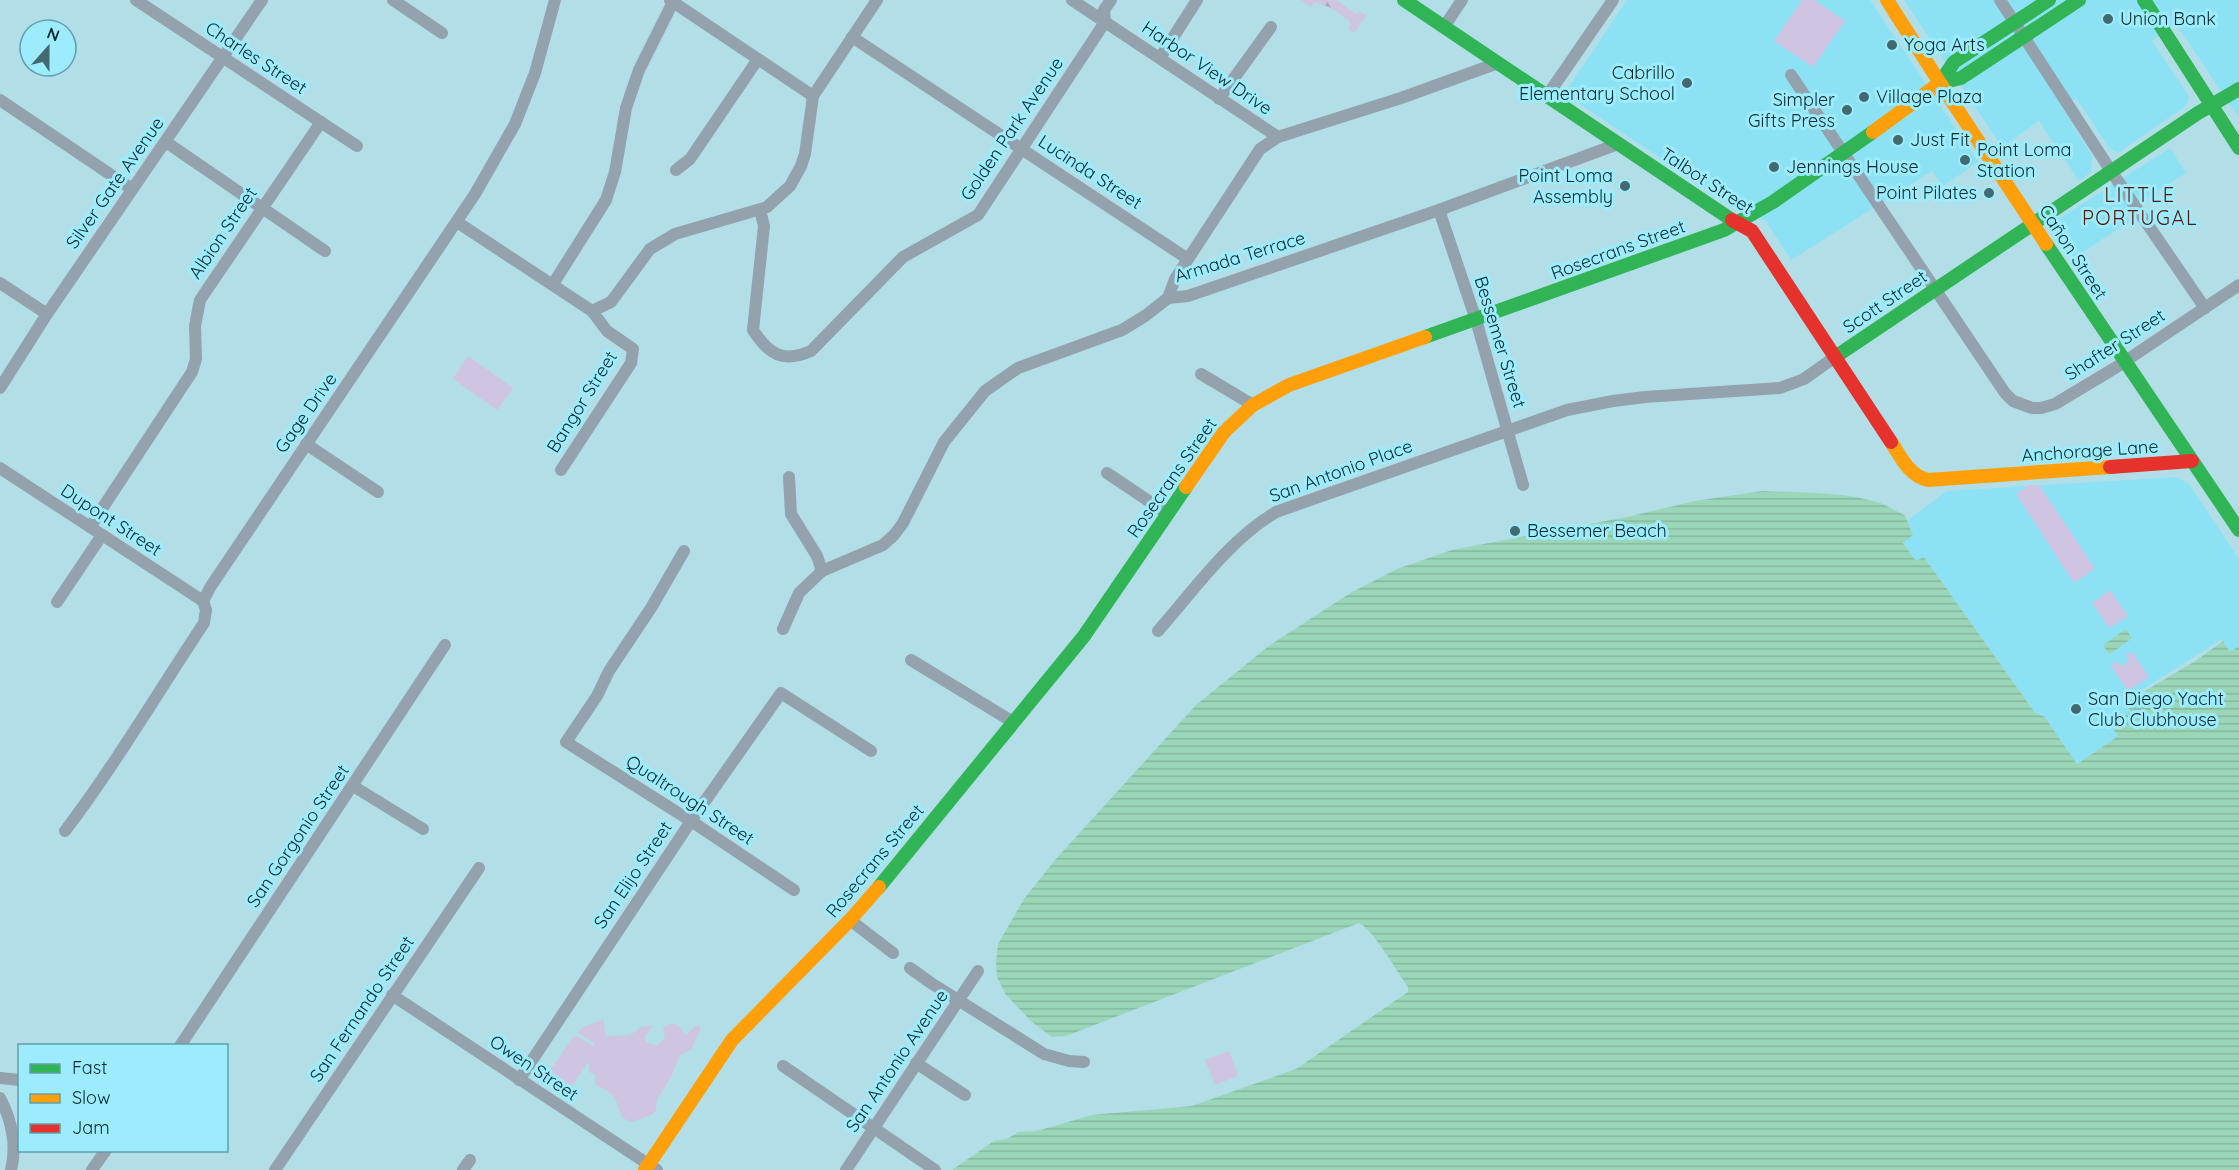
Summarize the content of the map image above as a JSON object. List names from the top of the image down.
{
  "streets": {
    "street": [
      "Charles Street",
      "Harbor View Drive",
      "Golden Park Avenue",
      "Lucinda Street",
      "Talbot Street",
      "Silver Gate Avenue",
      "Albion Street",
      "Rosecrans Street",
      "Cañon Street",
      "Armada Terrace",
      "Scott Street",
      "Bessemer Street",
      "Shafter Street",
      "Bangor Street",
      "Gage Drive",
      "Anchorage Lane",
      "San Antonio Place",
      "Dupont Street",
      "Qualtrough Street",
      "San Gorgonio Street",
      "San Elijo Street",
      "San Fernando Street",
      "San Antonio Avenue",
      "Owen Street"
    ]
  },
  "crossings": [
    ["Charles Street", "Silver Gate Avenue"],
    ["Charles Street", "Albion Street"],
    ["Harbor View Drive", "Golden Park Avenue"],
    ["Harbor View Drive", "Talbot Street"],
    ["Golden Park Avenue", "Lucinda Street"],
    ["Talbot Street", "Rosecrans Street"],
    ["Talbot Street", "Armada Terrace"],
    ["Talbot Street", "Scott Street"],
    ["Talbot Street", "Anchorage Lane"],
    ["Albion Street", "Dupont Street"],
    ["Rosecrans Street", "Cañon Street"],
    ["Rosecrans Street", "Bessemer Street"],
    ["Rosecrans Street", "Owen Street"],
    ["Cañon Street", "Scott Street"],
    ["Cañon Street", "Shafter Street"],
    ["Cañon Street", "Anchorage Lane"],
    ["Armada Terrace", "Bessemer Street"],
    ["Scott Street", "Bessemer Street"],
    ["Scott Street", "Shafter Street"],
    ["Scott Street", "San Antonio Place"],
    ["Bessemer Street", "San Antonio Place"],
    ["Gage Drive", "Dupont Street"],
    ["Qualtrough Street", "San Elijo Street"],
    ["San Elijo Street", "Owen Street"],
    ["San Fernando Street", "Owen Street"]
  ],
  "districts": ["LITTLE PORTUGAL"],
  "places": [
    "Union Bank",
    "Yoga Arts",
    "Cabrillo Elementary School",
    "Village Plaza",
    "Simpler Gifts Press",
    "Just Fit",
    "Point Loma Station",
    "Jennings House",
    "Point Loma Assembly",
    "Point Pilates",
    "Bessemer Beach",
    "San Diego Yacht Club Clubhouse"
  ],
  "legend": ["Fast", "Slow", "Jam"],
  "north": "top"
}
